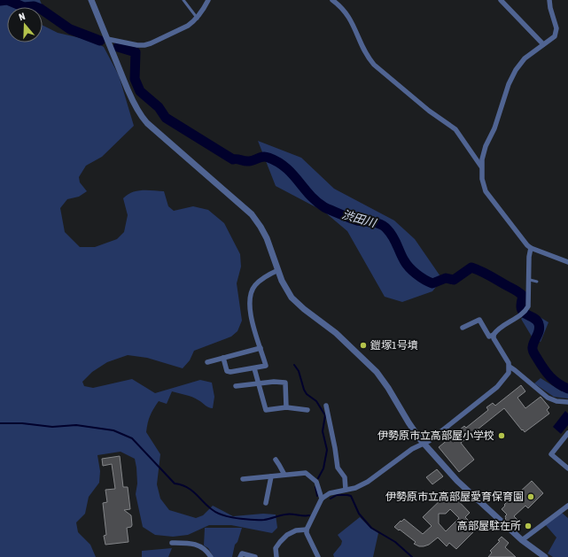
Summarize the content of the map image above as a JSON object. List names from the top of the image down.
{
  "water": ["渋田川"],
  "places": [
    "鎧塚1号墳",
    "伊勢原市立高部屋小学校",
    "伊勢原市立高部屋愛育保育園",
    "高部屋駐在所"
  ],
  "north": "top"
}
